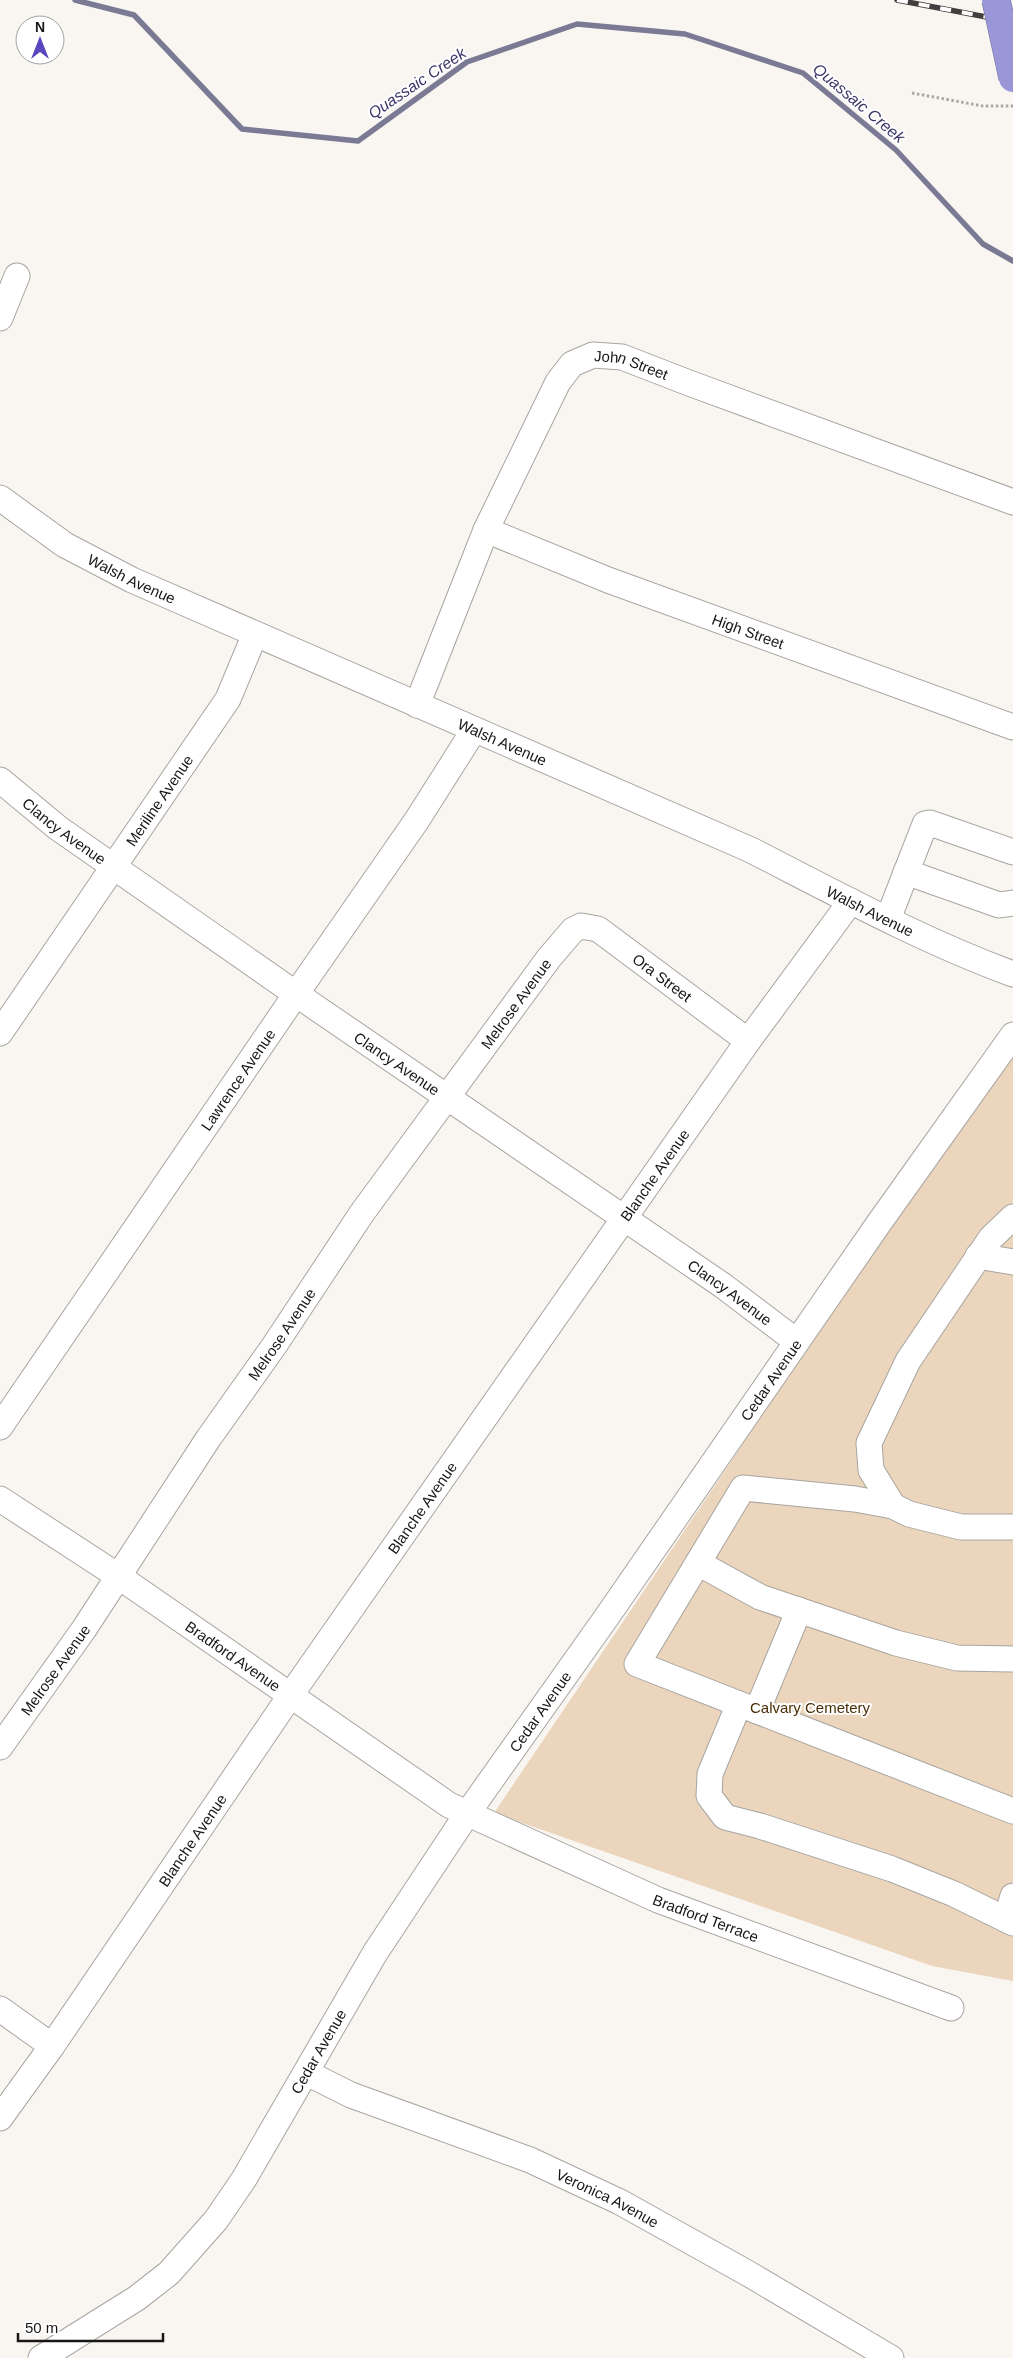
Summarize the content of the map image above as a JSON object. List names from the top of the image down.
{
  "streets": {
    "street": [
      "John Street",
      "Walsh Avenue",
      "High Street",
      "Meriline Avenue",
      "Clancy Avenue",
      "Ora Street",
      "Melrose Avenue",
      "Lawrence Avenue",
      "Blanche Avenue",
      "Cedar Avenue",
      "Bradford Avenue",
      "Bradford Terrace",
      "Veronica Avenue"
    ]
  },
  "crossings": [
    ["John Street", "Walsh Avenue"],
    ["John Street", "High Street"],
    ["Walsh Avenue", "Meriline Avenue"],
    ["Walsh Avenue", "Lawrence Avenue"],
    ["Walsh Avenue", "Blanche Avenue"],
    ["Meriline Avenue", "Clancy Avenue"],
    ["Clancy Avenue", "Melrose Avenue"],
    ["Clancy Avenue", "Lawrence Avenue"],
    ["Clancy Avenue", "Blanche Avenue"],
    ["Clancy Avenue", "Cedar Avenue"],
    ["Ora Street", "Melrose Avenue"],
    ["Ora Street", "Blanche Avenue"],
    ["Melrose Avenue", "Bradford Avenue"],
    ["Blanche Avenue", "Bradford Avenue"],
    ["Cedar Avenue", "Bradford Avenue"],
    ["Cedar Avenue", "Bradford Terrace"],
    ["Cedar Avenue", "Veronica Avenue"],
    ["Bradford Avenue", "Bradford Terrace"]
  ],
  "water": ["Quassaic Creek"],
  "parks": ["Calvary Cemetery"],
  "scale_bar": "50 m",
  "north": "top"
}
